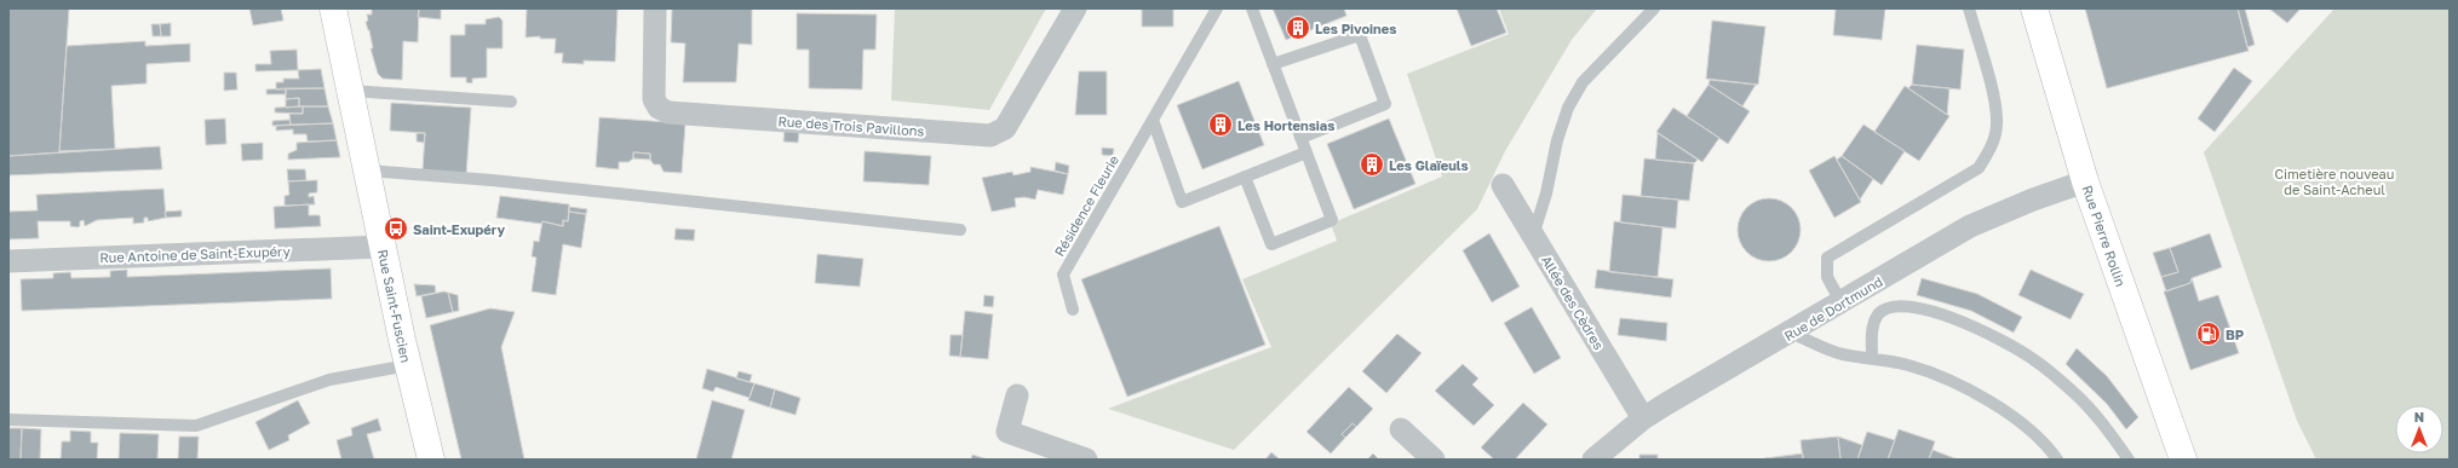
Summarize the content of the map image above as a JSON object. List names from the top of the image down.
{
  "streets": {
    "street": [
      "Rue des Trois Pavillons",
      "Rue Pierre Rollin",
      "Rue Antoine de Saint-Exupéry",
      "Allée des Cèdres",
      "Rue Saint-Fuscien",
      "Rue de Dortmund"
    ],
    "lane": ["Résidence Fleurie"]
  },
  "crossings": [
    ["Rue Pierre Rollin", "Rue de Dortmund"],
    ["Rue Antoine de Saint-Exupéry", "Rue Saint-Fuscien"],
    ["Allée des Cèdres", "Rue de Dortmund"]
  ],
  "parks": ["Cimetière nouveau de Saint-Acheul"],
  "places": {
    "building": ["Les Pivoines", "Les Hortensias", "Les Glaïeuls"],
    "bus stop": ["Saint-Exupéry"],
    "fuel station": ["BP"]
  },
  "north": "top"
}
